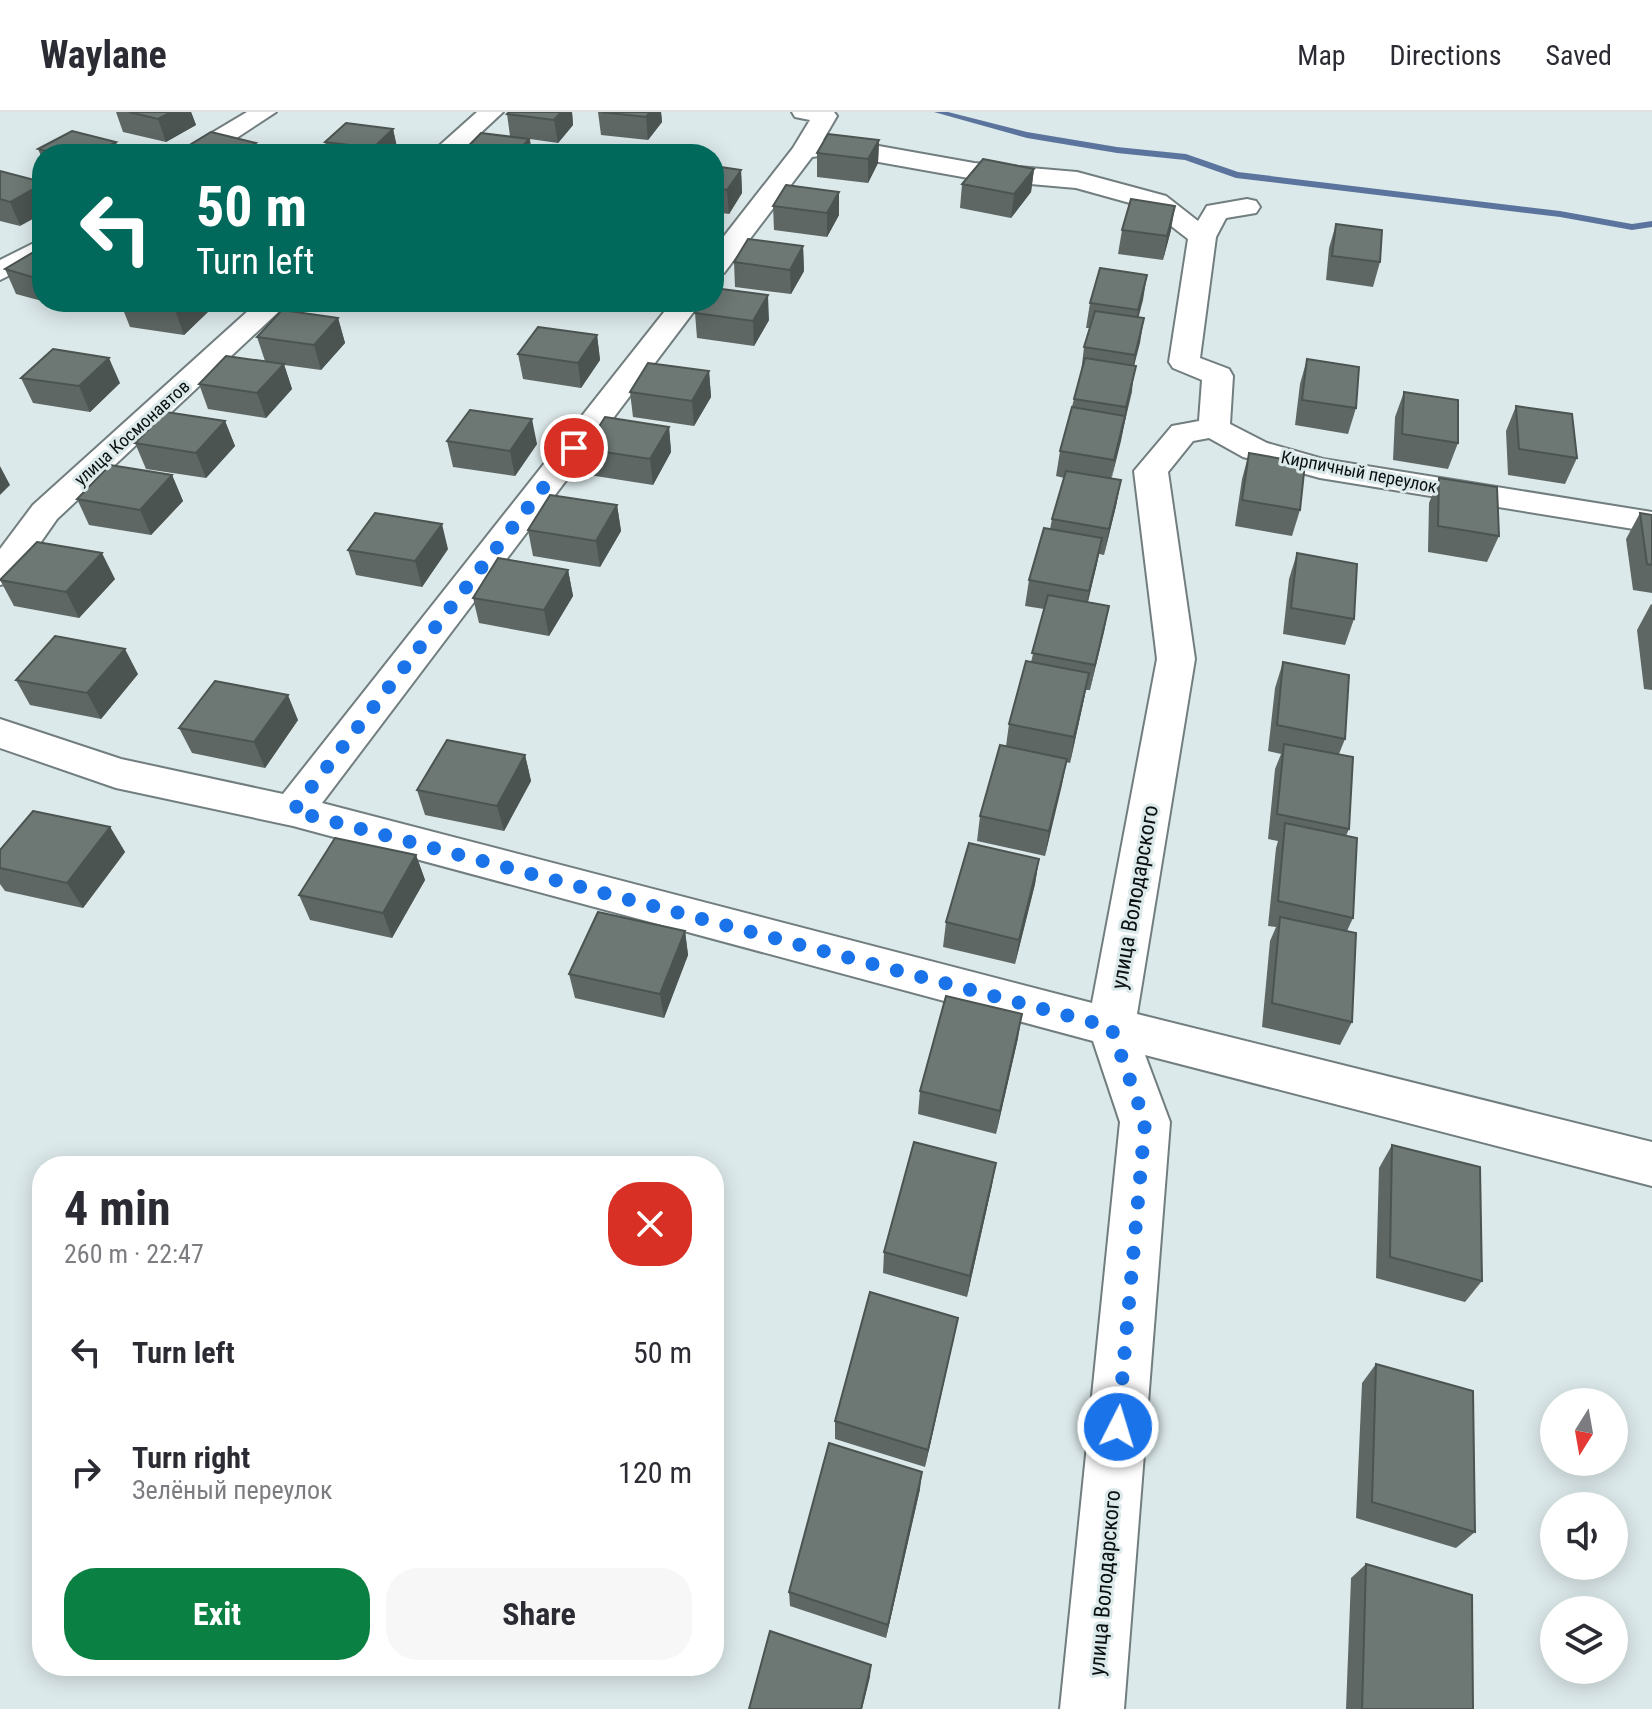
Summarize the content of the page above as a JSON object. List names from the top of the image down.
{
  "streets": {
    "street": ["улица Космонавтов", "Кирпичный переулок", "улица Володарского"]
  },
  "crossings": [
    ["Кирпичный переулок", "улица Володарского"]
  ],
  "north": "bottom",
  "page": {
    "header": "Waylane",
    "nav": ["Map", "Directions", "Saved"],
    "turn": ["50 m", "Turn left"],
    "heading": ["4 min", "260 m · 22:47"],
    "list": [
      {
        "name": "Turn left",
        "value": "50 m"
      },
      {
        "name": "Turn right",
        "note": "Зелёный переулок",
        "value": "120 m"
      }
    ],
    "buttons": ["Exit", "Share"]
  }
}
